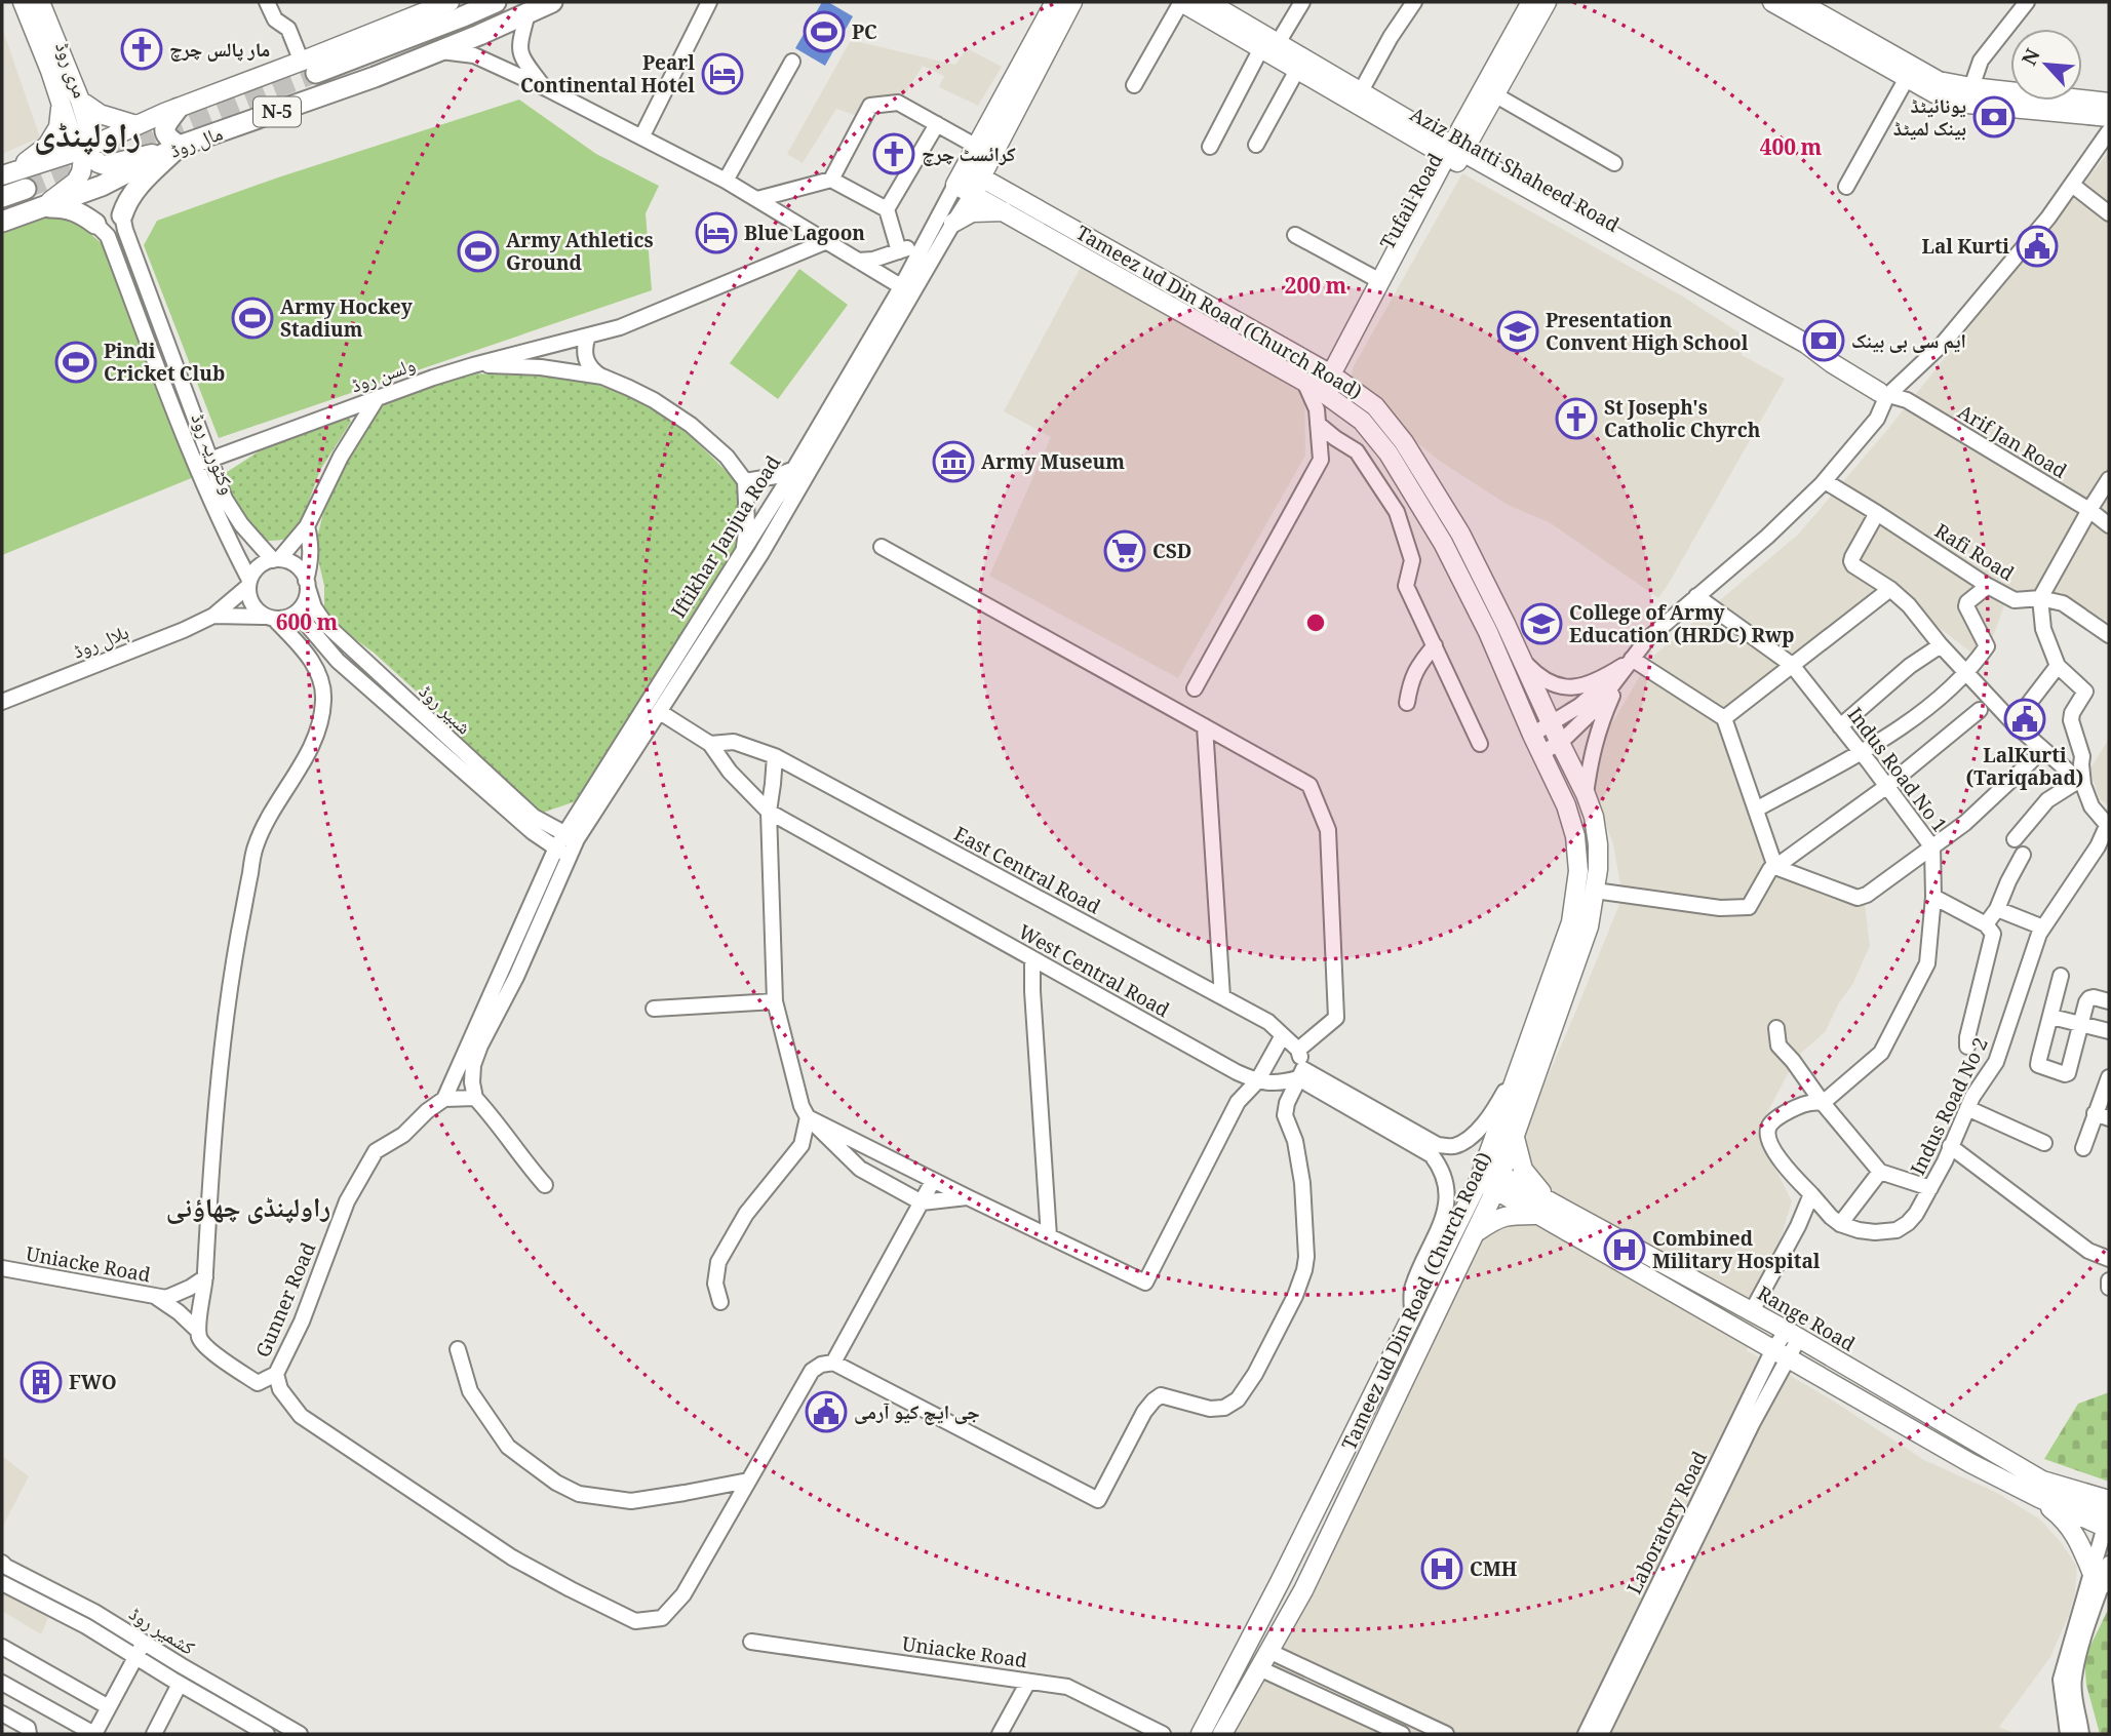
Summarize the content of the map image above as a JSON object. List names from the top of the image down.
{
  "streets": {
    "highway": ["N-5", "مال روڈ"],
    "main road": [
      "مری روڈ",
      "Aziz Bhatti Shaheed Road",
      "Tufail Road",
      "Tameez ud Din Road (Church Road)",
      "Iftikhar Janjua Road",
      "Range Road"
    ],
    "street": [
      "ولسن روڈ",
      "Arif Jan Road",
      "وکٹوریہ روڈ",
      "Rafi Road",
      "ہلال روڈ",
      "شبیر روڈ",
      "Indus Road No 1",
      "East Central Road",
      "West Central Road",
      "Indus Road No 2",
      "Uniacke Road",
      "Gunner Road",
      "Laboratory Road",
      "کشمیر روڈ"
    ]
  },
  "crossings": [
    ["Aziz Bhatti Shaheed Road", "Tufail Road"],
    ["Aziz Bhatti Shaheed Road", "Arif Jan Road"],
    ["Tufail Road", "Tameez ud Din Road (Church Road)"],
    ["Tameez ud Din Road (Church Road)", "Iftikhar Janjua Road"],
    ["Tameez ud Din Road (Church Road)", "Range Road"],
    ["ولسن روڈ", "وکٹوریہ روڈ"],
    ["وکٹوریہ روڈ", "ہلال روڈ"],
    ["وکٹوریہ روڈ", "شبیر روڈ"],
    ["Iftikhar Janjua Road", "شبیر روڈ"],
    ["Iftikhar Janjua Road", "Gunner Road"],
    ["ہلال روڈ", "شبیر روڈ"],
    ["East Central Road", "West Central Road"],
    ["Range Road", "Laboratory Road"]
  ],
  "districts": ["راولپنڈی", "راولپنڈی چھاؤنی"],
  "places": {
    "sports": [
      "PC",
      "Army Athletics Ground",
      "Army Hockey Stadium",
      "Pindi Cricket Club"
    ],
    "church": ["مار پالس چرچ", "کرائسٹ چرچ", "St Joseph's Catholic Chyrch"],
    "hotel": ["Pearl Continental Hotel", "Blue Lagoon"],
    "bank": ["یونائیٹڈ بینک لمیٹڈ", "ایم سی بی بینک"],
    "public building": ["Lal Kurti", "LalKurti (Tariqabad)", "جی ایچ کیو آرمی"],
    "school or university": ["Presentation Convent High School", "College of Army Education (HRDC) Rwp"],
    "museum": ["Army Museum"],
    "supermarket": ["CSD"],
    "hospital": ["Combined Military Hospital", "CMH"],
    "building": ["FWO"]
  },
  "north": "top left",
  "rings": ["400 m", "200 m", "600 m"]
}
